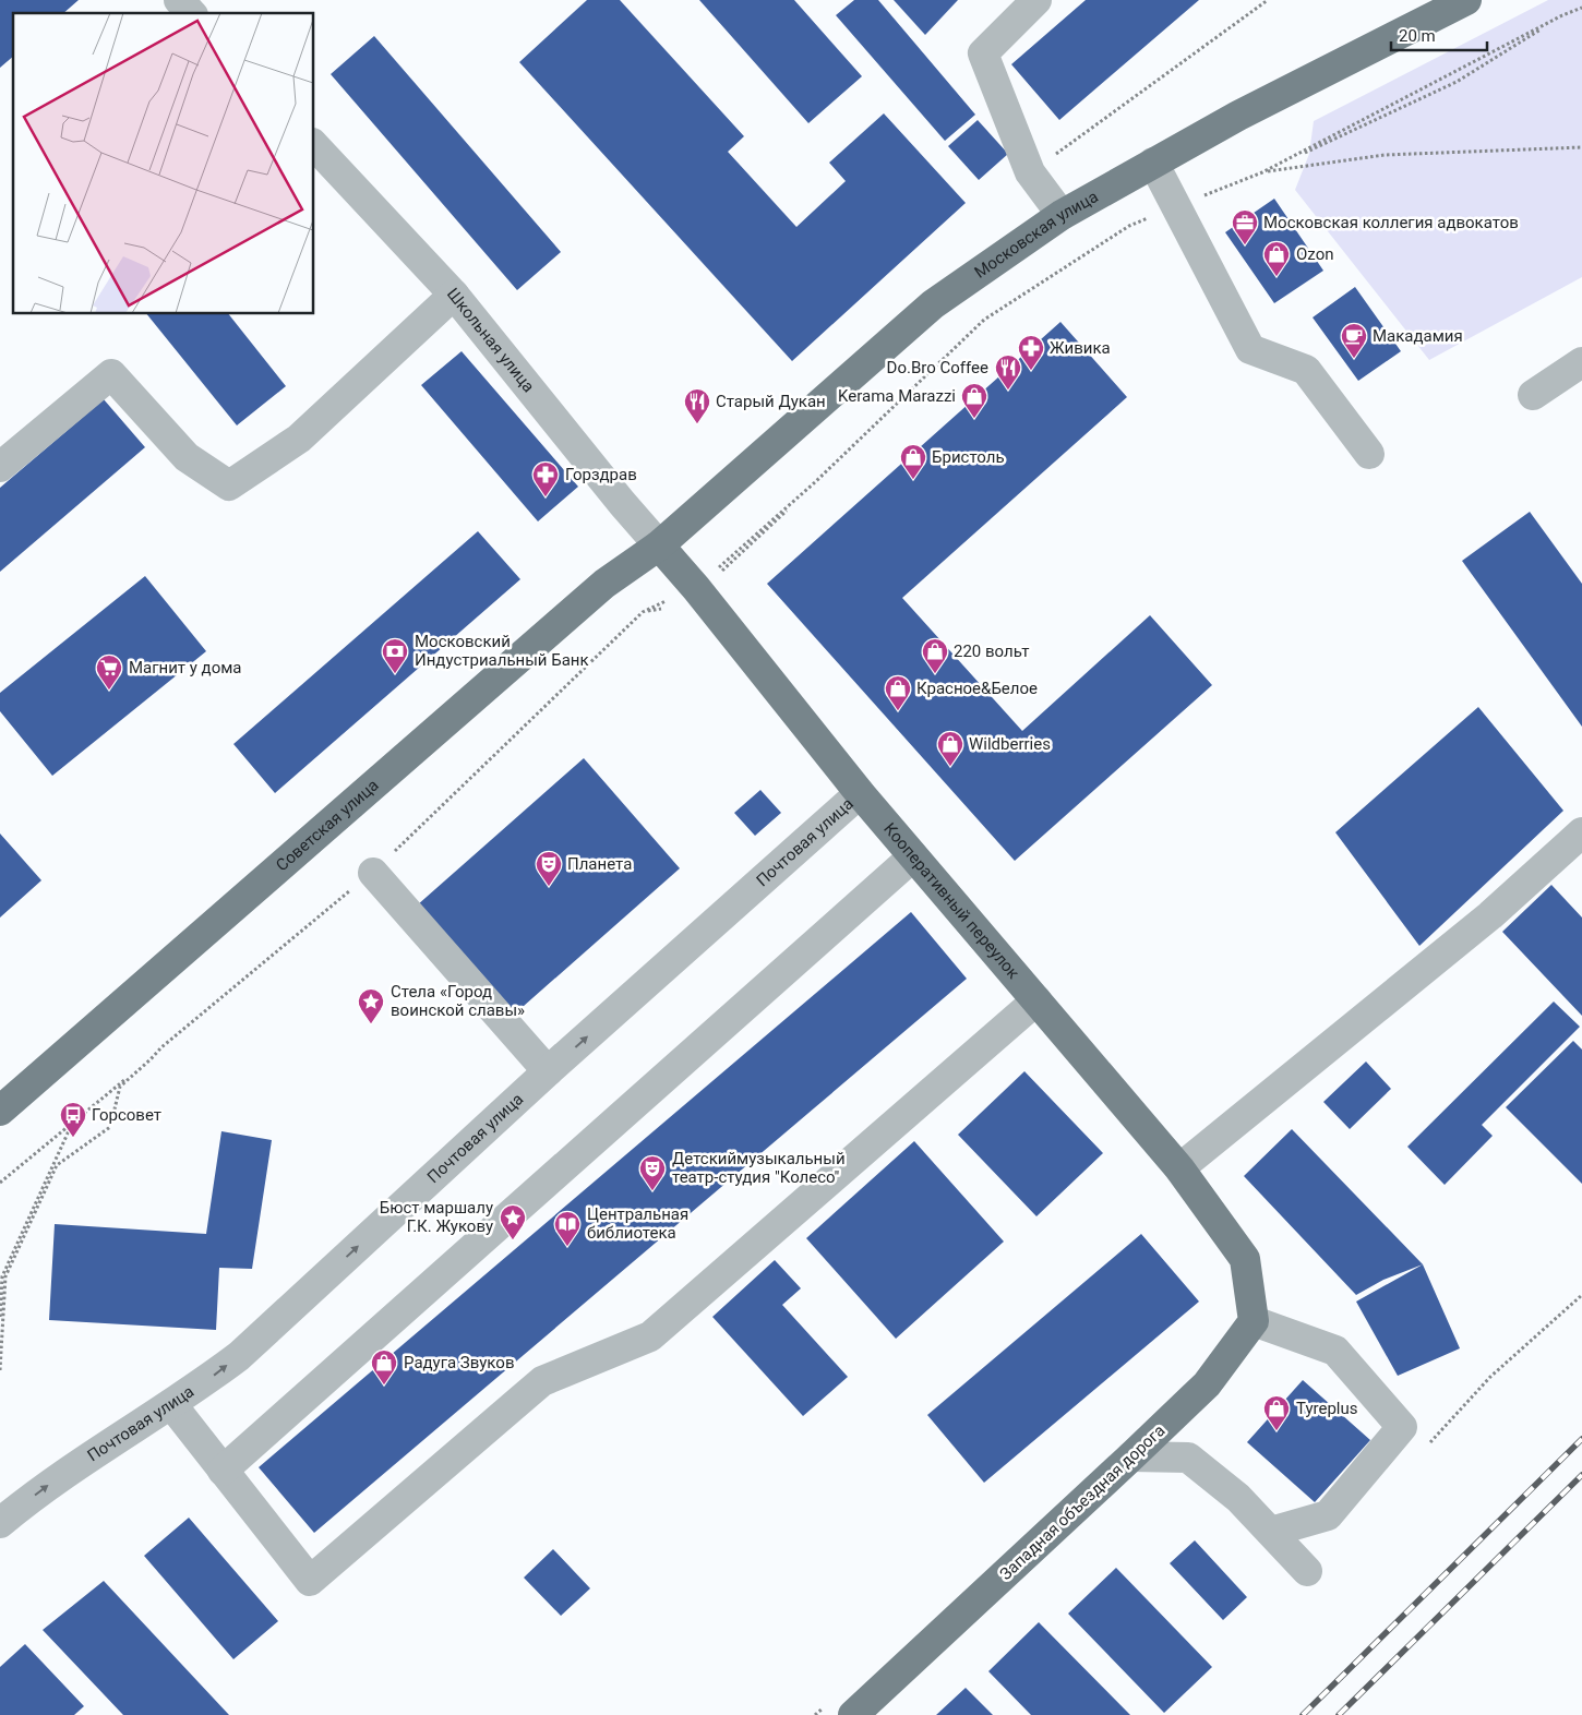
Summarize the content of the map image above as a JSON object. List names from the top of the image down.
{
  "streets": {
    "main road": [
      "Московская улица",
      "Советская улица",
      "Кооперативный переулок",
      "Западная объездная дорога"
    ],
    "street": ["Школьная улица", "Почтовая улица"]
  },
  "crossings": [
    ["Московская улица", "Школьная улица"],
    ["Московская улица", "Советская улица"],
    ["Московская улица", "Кооперативный переулок"],
    ["Школьная улица", "Советская улица"],
    ["Школьная улица", "Кооперативный переулок"],
    ["Советская улица", "Кооперативный переулок"],
    ["Почтовая улица", "Кооперативный переулок"],
    ["Кооперативный переулок", "Западная объездная дорога"]
  ],
  "places": {
    "office": ["Московская коллегия адвокатов"],
    "shop": [
      "Ozon",
      "Kerama Marazzi",
      "Бристоль",
      "220 вольт",
      "Красное&Белое",
      "Wildberries",
      "Радуга Звуков",
      "Tyreplus"
    ],
    "cafe": ["Макадамия"],
    "pharmacy": ["Живика", "Горздрав"],
    "restaurant": ["Do.Bro Coffee", "Старый Дукан"],
    "bank": ["Московский Индустриальный Банк"],
    "supermarket": ["Магнит у дома"],
    "theatre": ["Планета", "Детскиймузыкальный театр-студия \"Колесо\""],
    "place": ["Стела «Город воинской славы»", "Бюст маршалу Г.К. Жукову"],
    "bus stop": ["Горсовет"],
    "library": ["Центральная библиотека"]
  },
  "scale_bar": "20 m"
}
